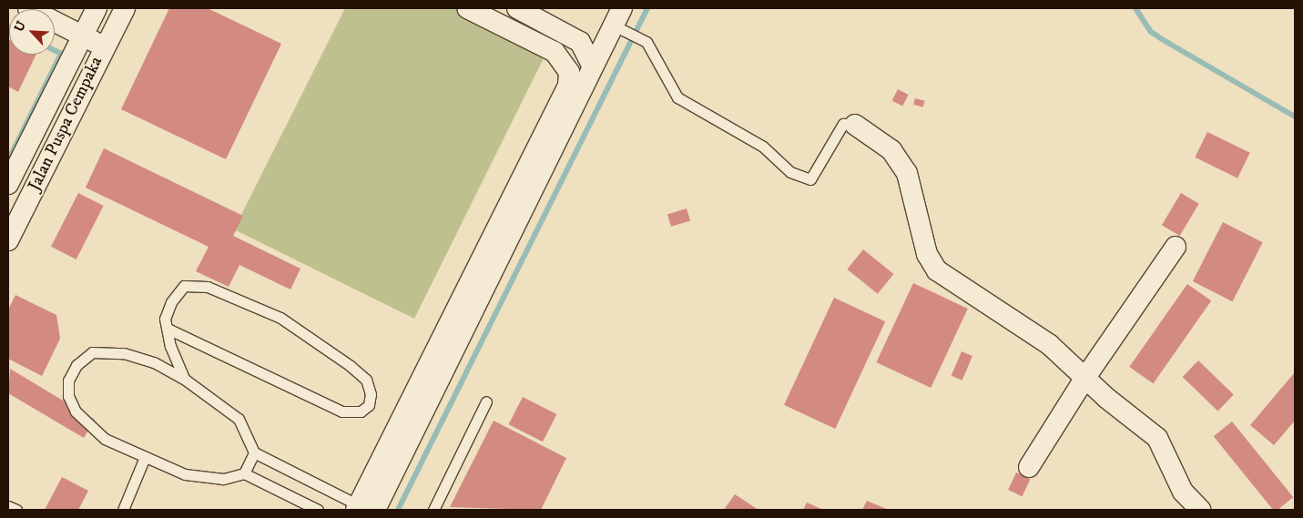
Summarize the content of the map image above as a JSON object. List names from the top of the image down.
{
  "streets": {
    "street": ["Jalan Puspa Cempaka"]
  },
  "north": "top left"
}
